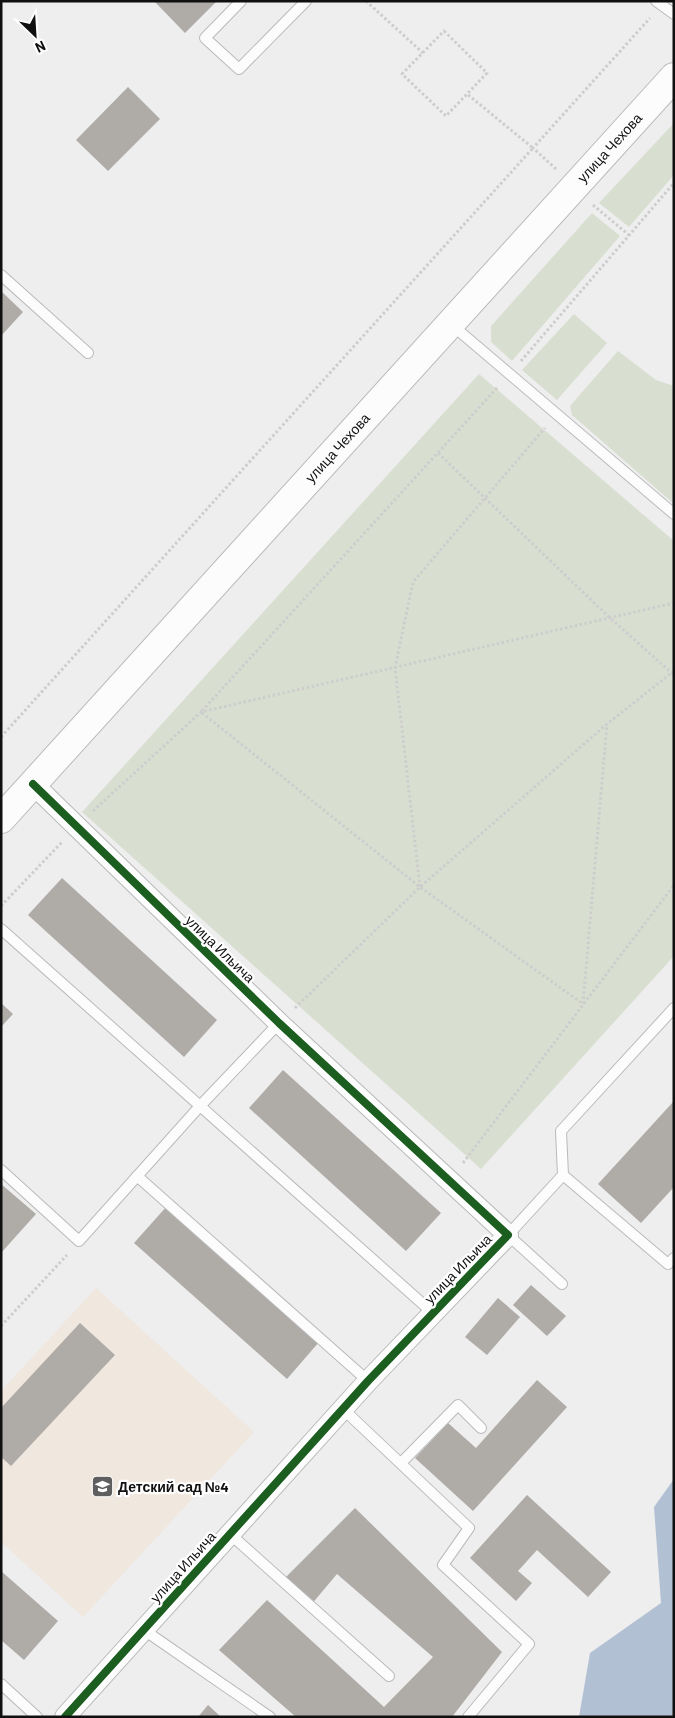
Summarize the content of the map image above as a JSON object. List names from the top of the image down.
{
  "streets": {
    "main road": ["улица Чехова"],
    "street": ["улица Ильича"]
  },
  "crossings": [
    ["улица Чехова", "улица Ильича"]
  ],
  "places": {
    "school or university": ["Детский сад №4"]
  },
  "north": "bottom right"
}
